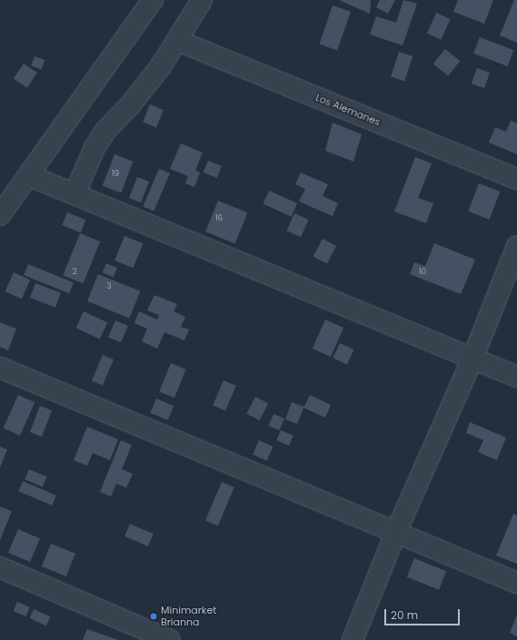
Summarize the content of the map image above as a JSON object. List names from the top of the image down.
{
  "streets": {
    "street": ["Los Alemanes"]
  },
  "places": ["Minimarket Brianna"],
  "house_numbers": [
    "19",
    "16",
    "2",
    "10",
    "3"
  ],
  "scale_bar": "20 m"
}
